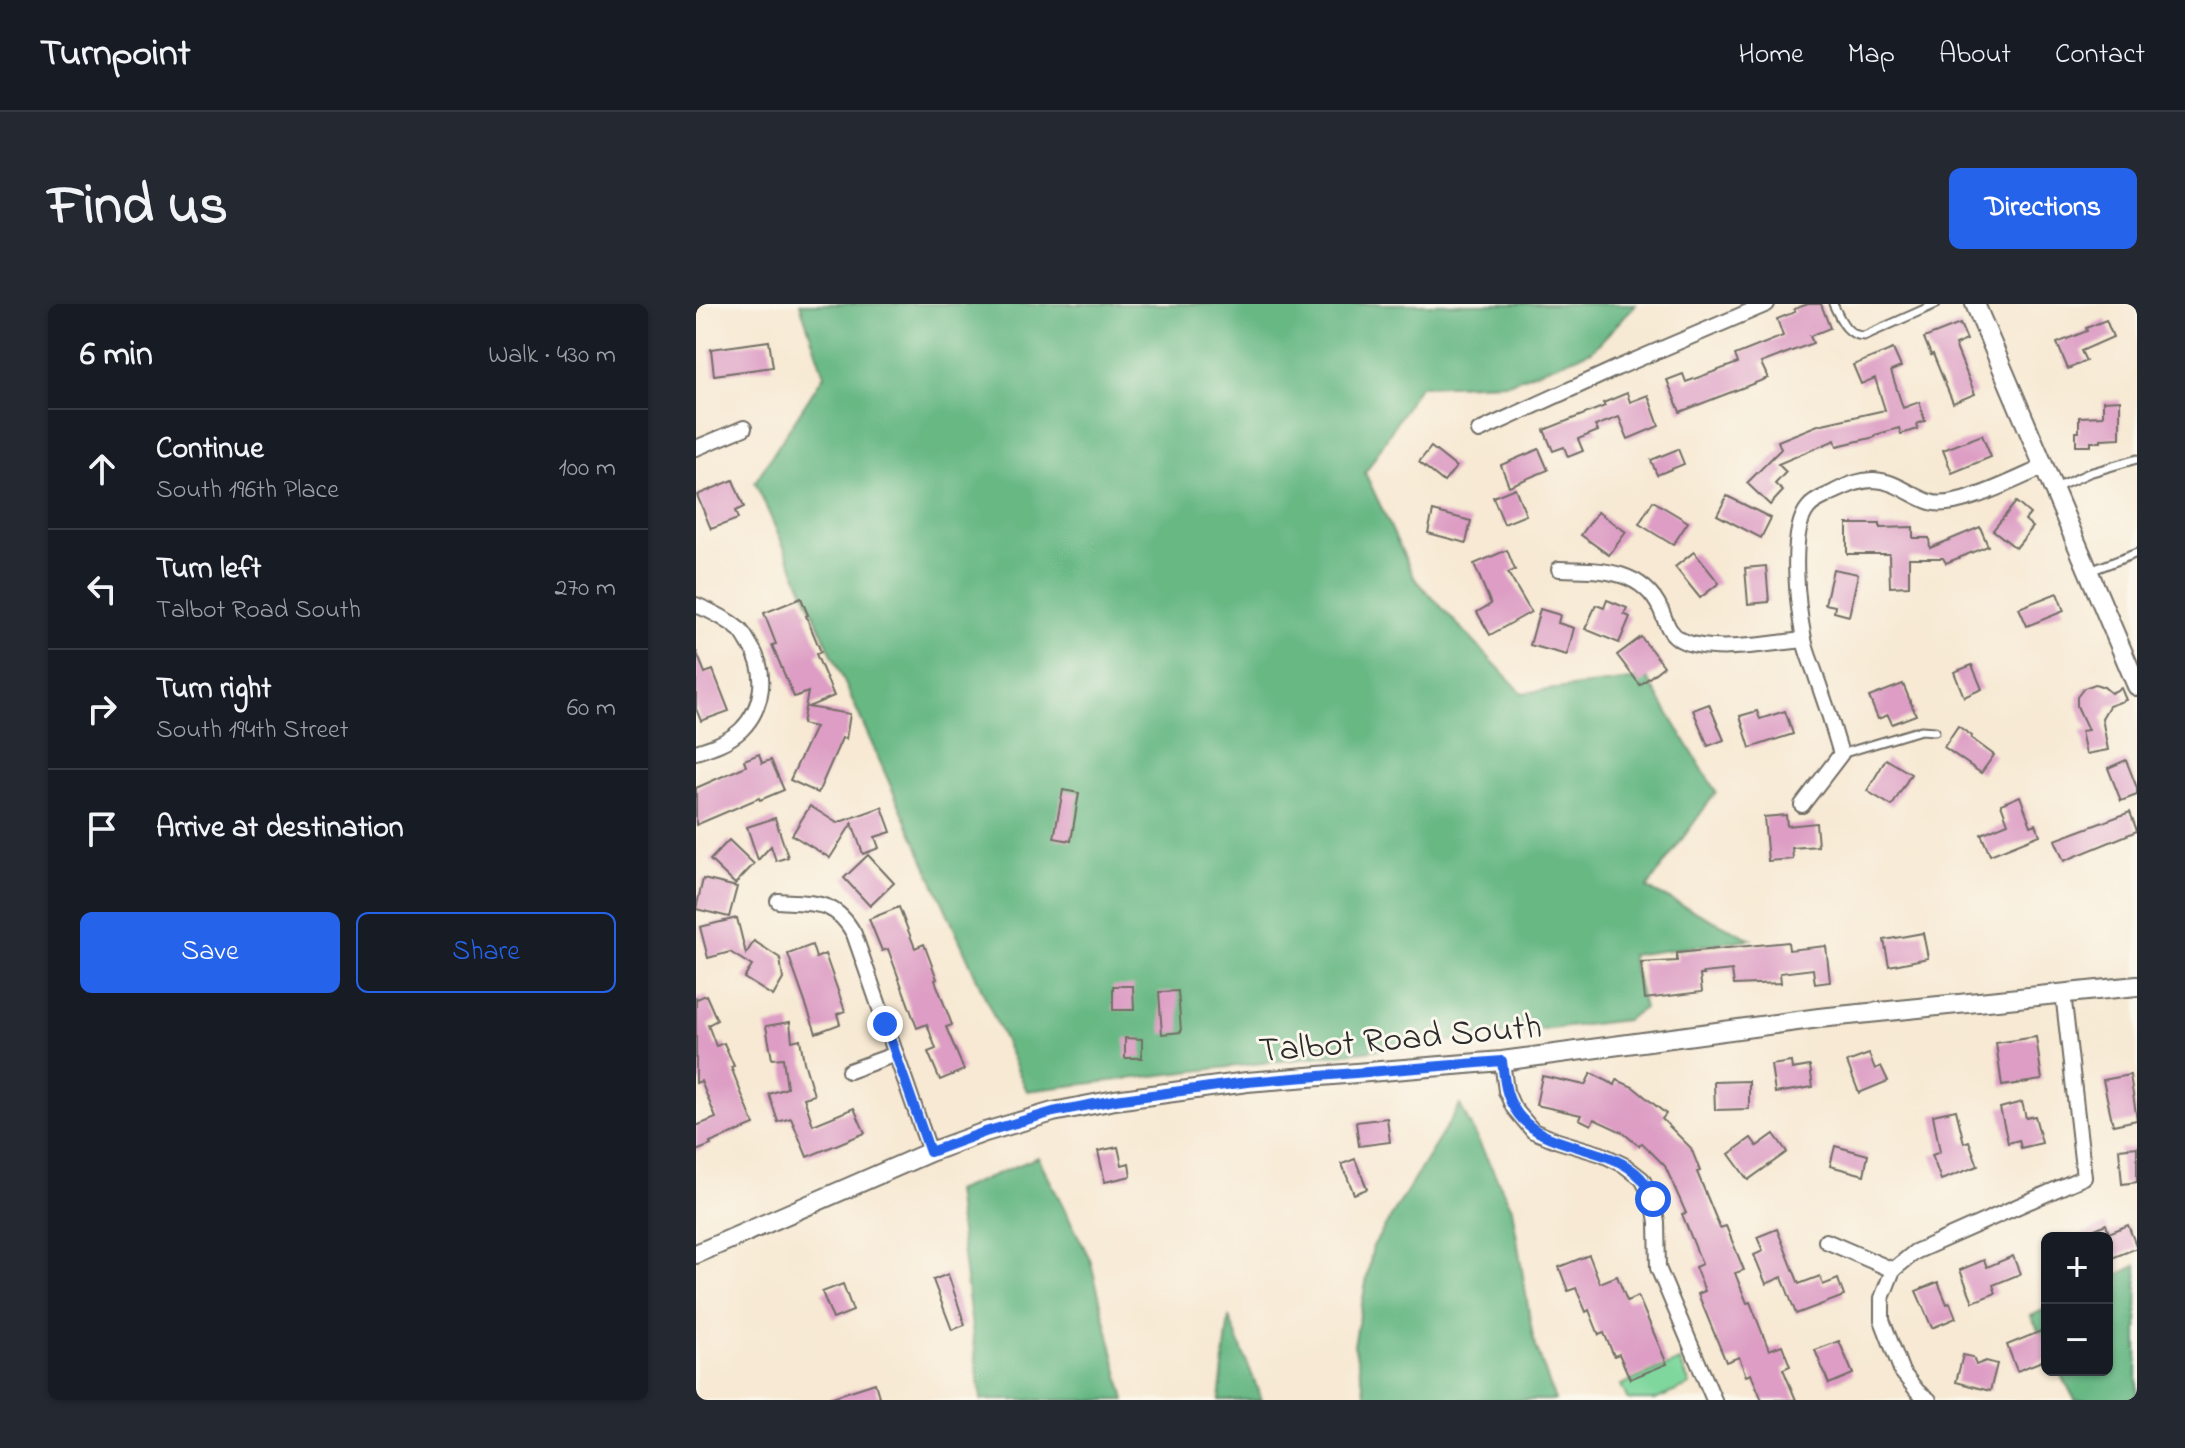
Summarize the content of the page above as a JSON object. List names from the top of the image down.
{
  "streets": {
    "street": ["Talbot Road South"]
  },
  "page": {
    "header": "Turnpoint",
    "nav": [
      "Home",
      "Map",
      "About",
      "Contact"
    ],
    "title": "Find us",
    "buttons": [
      "Directions",
      ["Save", "Share"]
    ],
    "heading": ["6 min", "Walk · 430 m"],
    "list": [
      ["Continue", "South 196th Place", "100 m"],
      ["Turn left", "Talbot Road South", "270 m"],
      ["Turn right", "South 194th Street", "60 m"],
      "Arrive at destination"
    ],
    "map_buttons": ["+", "−"]
  }
}
